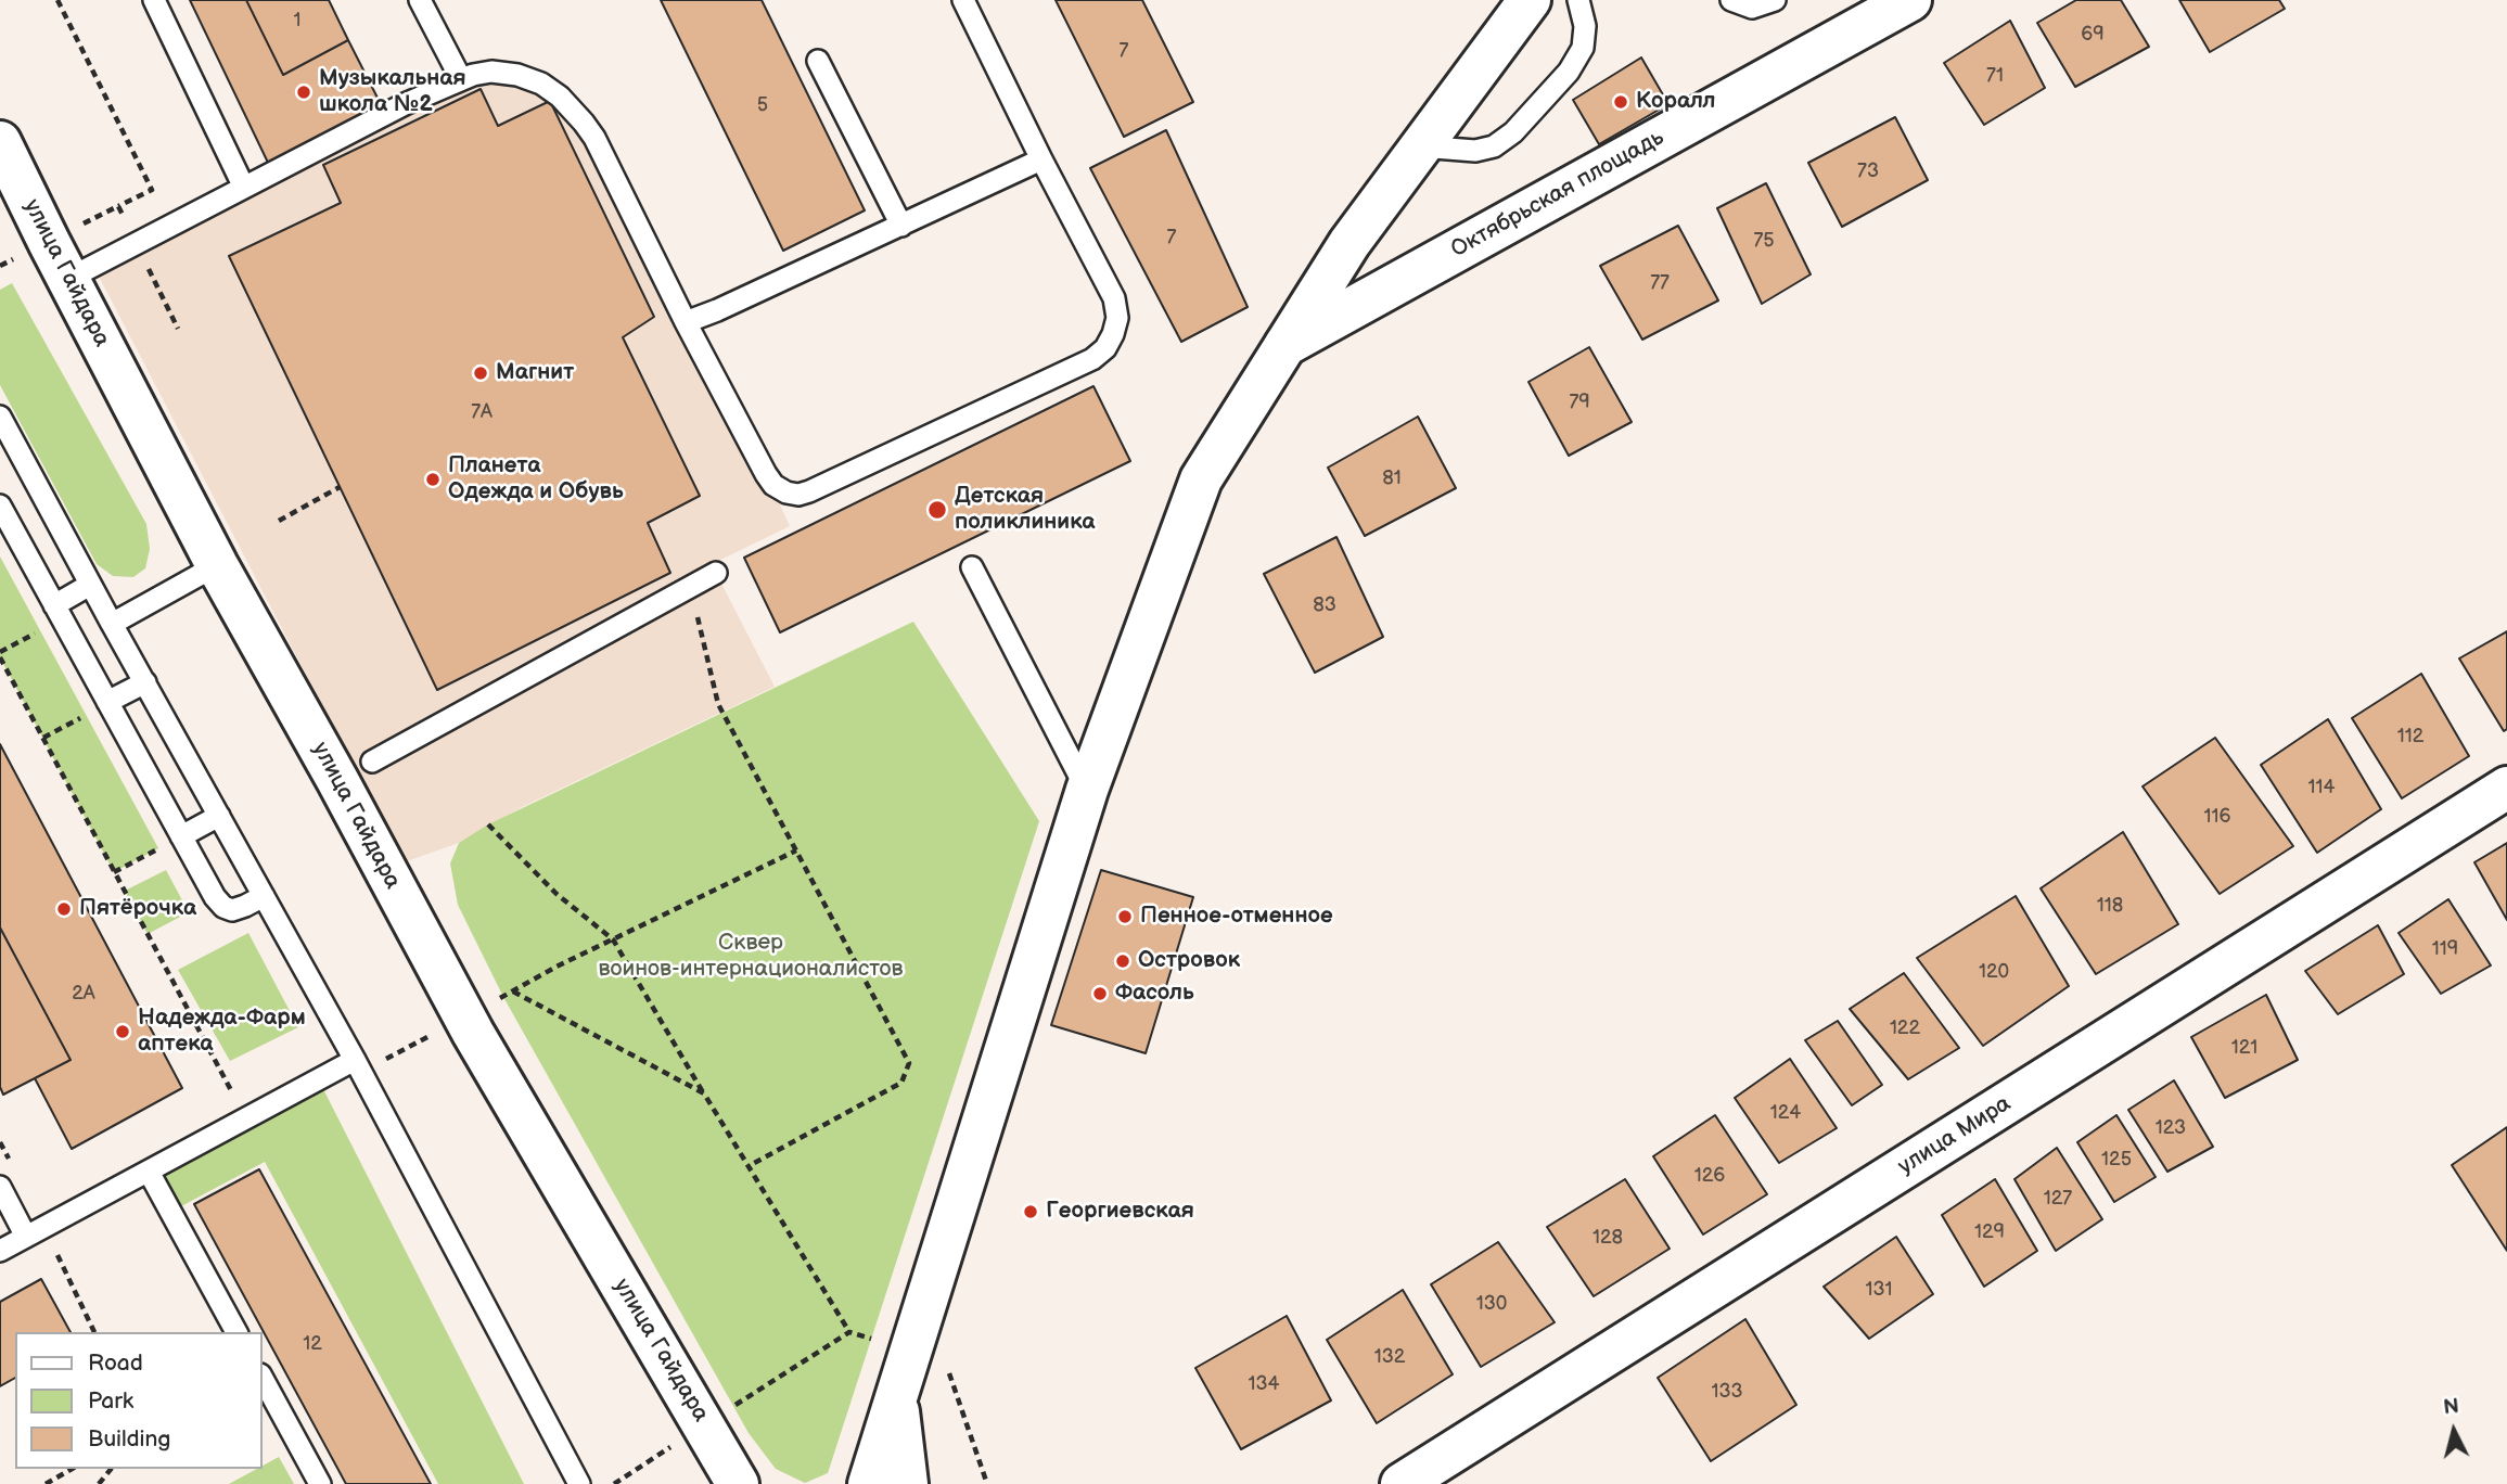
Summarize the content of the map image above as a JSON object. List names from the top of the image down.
{
  "streets": {
    "street": ["Октябрьская площадь", "улица Гайдара", "улица Мира"]
  },
  "parks": ["Сквер воинов-интернационалистов"],
  "places": [
    "Музыкальная школа №2",
    "Коралл",
    "Магнит",
    "Планета Одежда и Обувь",
    "Детская поликлиника",
    "Пятёрочка",
    "Пенное-отменное",
    "Островок",
    "Фасоль",
    "Надежда-Фарм аптека",
    "Георгиевская"
  ],
  "house_numbers": [
    "1",
    "69",
    "7",
    "71",
    "5",
    "73",
    "7",
    "75",
    "77",
    "79",
    "7А",
    "81",
    "83",
    "112",
    "114",
    "116",
    "118",
    "119",
    "120",
    "2А",
    "122",
    "121",
    "124",
    "123",
    "125",
    "126",
    "127",
    "129",
    "128",
    "131",
    "130",
    "12",
    "132",
    "134",
    "133"
  ],
  "legend": ["Road", "Park", "Building"],
  "north": "top"
}
